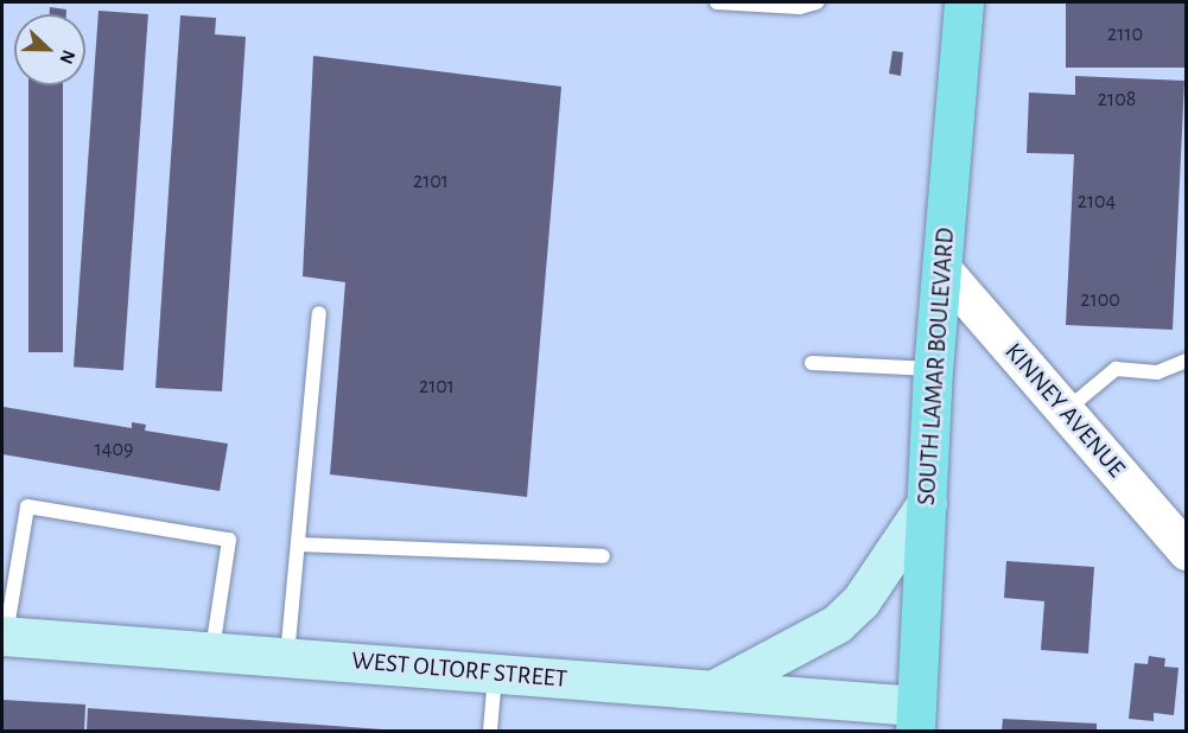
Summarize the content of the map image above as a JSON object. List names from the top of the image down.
{
  "streets": {
    "main road": ["SOUTH LAMAR BOULEVARD", "WEST OLTORF STREET"],
    "street": ["KINNEY AVENUE"]
  },
  "crossings": [
    ["SOUTH LAMAR BOULEVARD", "KINNEY AVENUE"],
    ["SOUTH LAMAR BOULEVARD", "WEST OLTORF STREET"]
  ],
  "house_numbers": [
    "2110",
    "2108",
    "2101",
    "2104",
    "2100",
    "2101",
    "1409"
  ],
  "north": "right"
}
